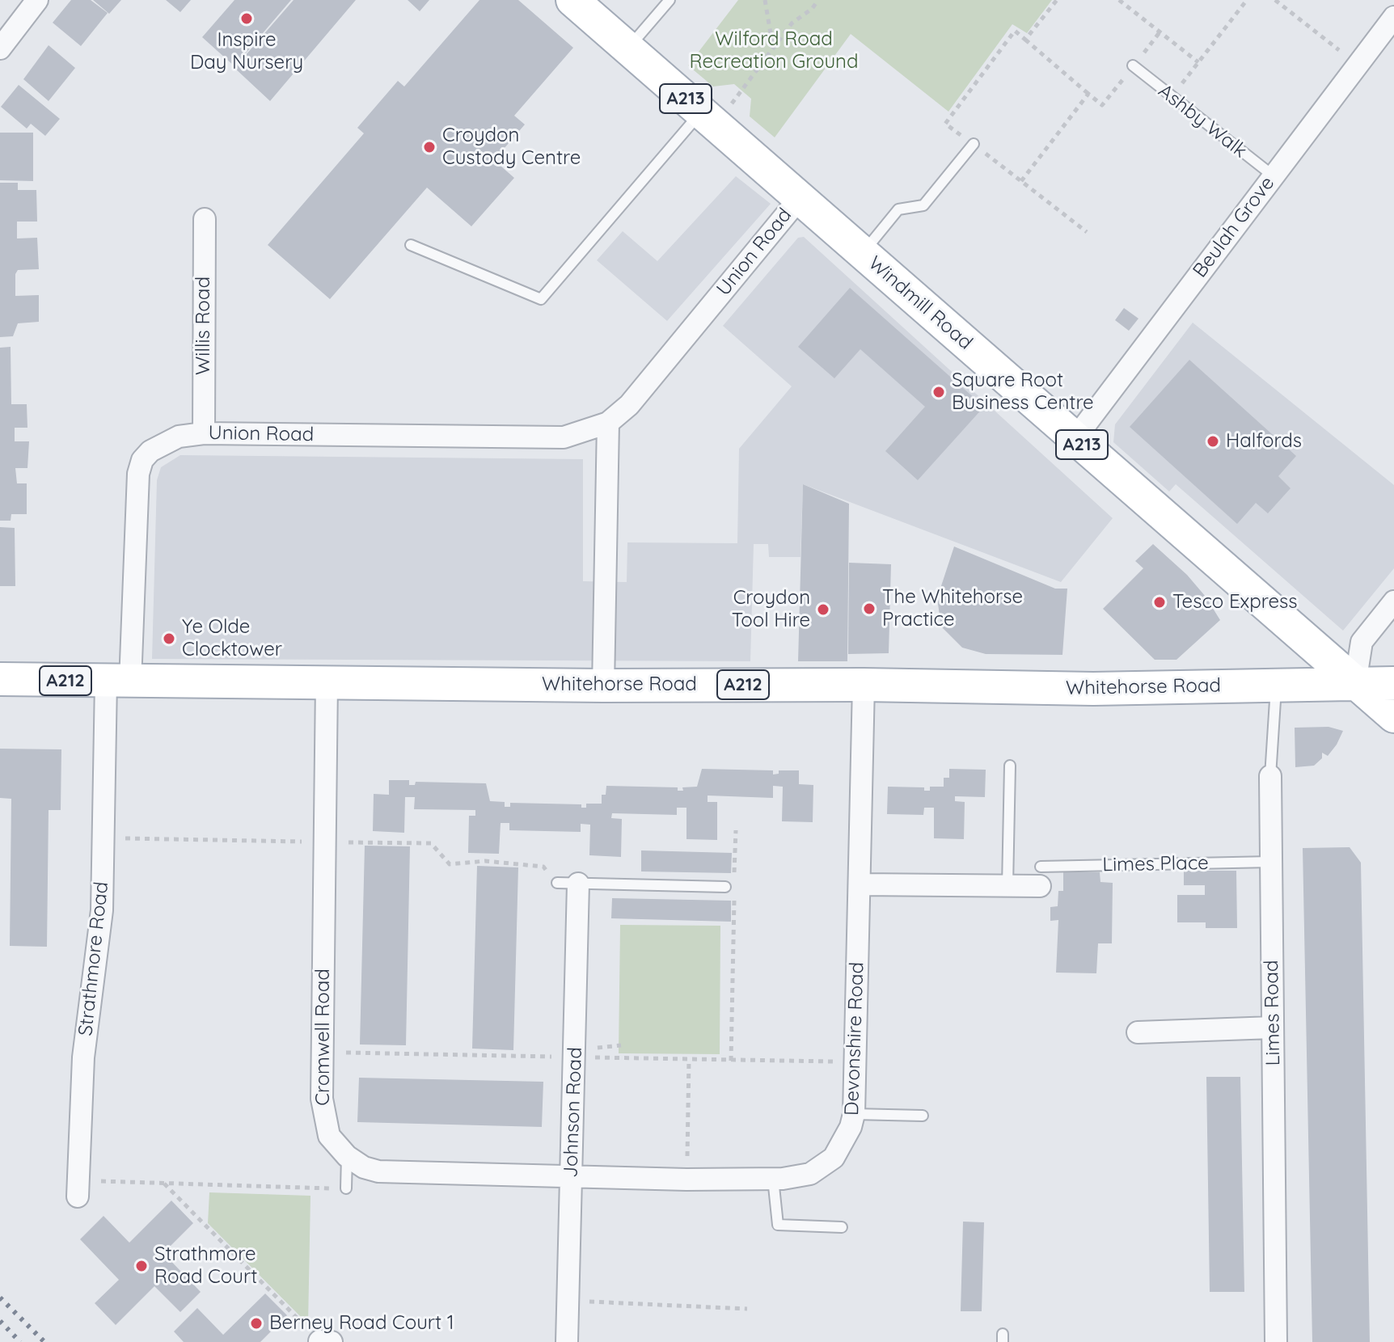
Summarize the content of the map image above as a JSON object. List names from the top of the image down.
{
  "streets": {
    "main road": [
      "A213",
      "Windmill Road",
      "A212",
      "Whitehorse Road"
    ],
    "street": [
      "Beulah Grove",
      "Union Road",
      "Willis Road",
      "Strathmore Road",
      "Limes Road",
      "Cromwell Road",
      "Devonshire Road",
      "Johnson Road"
    ],
    "lane": ["Ashby Walk", "Limes Place"]
  },
  "crossings": [
    ["A213", "Windmill Road"],
    ["A213", "Whitehorse Road"],
    ["Ashby Walk", "Beulah Grove"],
    ["Beulah Grove", "Windmill Road"],
    ["Union Road", "Windmill Road"],
    ["Union Road", "Willis Road"],
    ["Union Road", "Whitehorse Road"],
    ["Union Road", "Strathmore Road"],
    ["Windmill Road", "Whitehorse Road"],
    ["Whitehorse Road", "Strathmore Road"],
    ["Whitehorse Road", "Limes Road"],
    ["Whitehorse Road", "Cromwell Road"],
    ["Whitehorse Road", "Devonshire Road"],
    ["Limes Place", "Limes Road"],
    ["Cromwell Road", "Devonshire Road"],
    ["Cromwell Road", "Johnson Road"],
    ["Devonshire Road", "Johnson Road"]
  ],
  "parks": ["Wilford Road Recreation Ground"],
  "places": [
    "Inspire Day Nursery",
    "Croydon Custody Centre",
    "Square Root Business Centre",
    "Halfords",
    "Tesco Express",
    "The Whitehorse Practice",
    "Croydon Tool Hire",
    "Ye Olde Clocktower",
    "Strathmore Road Court",
    "Berney Road Court 1"
  ]
}
